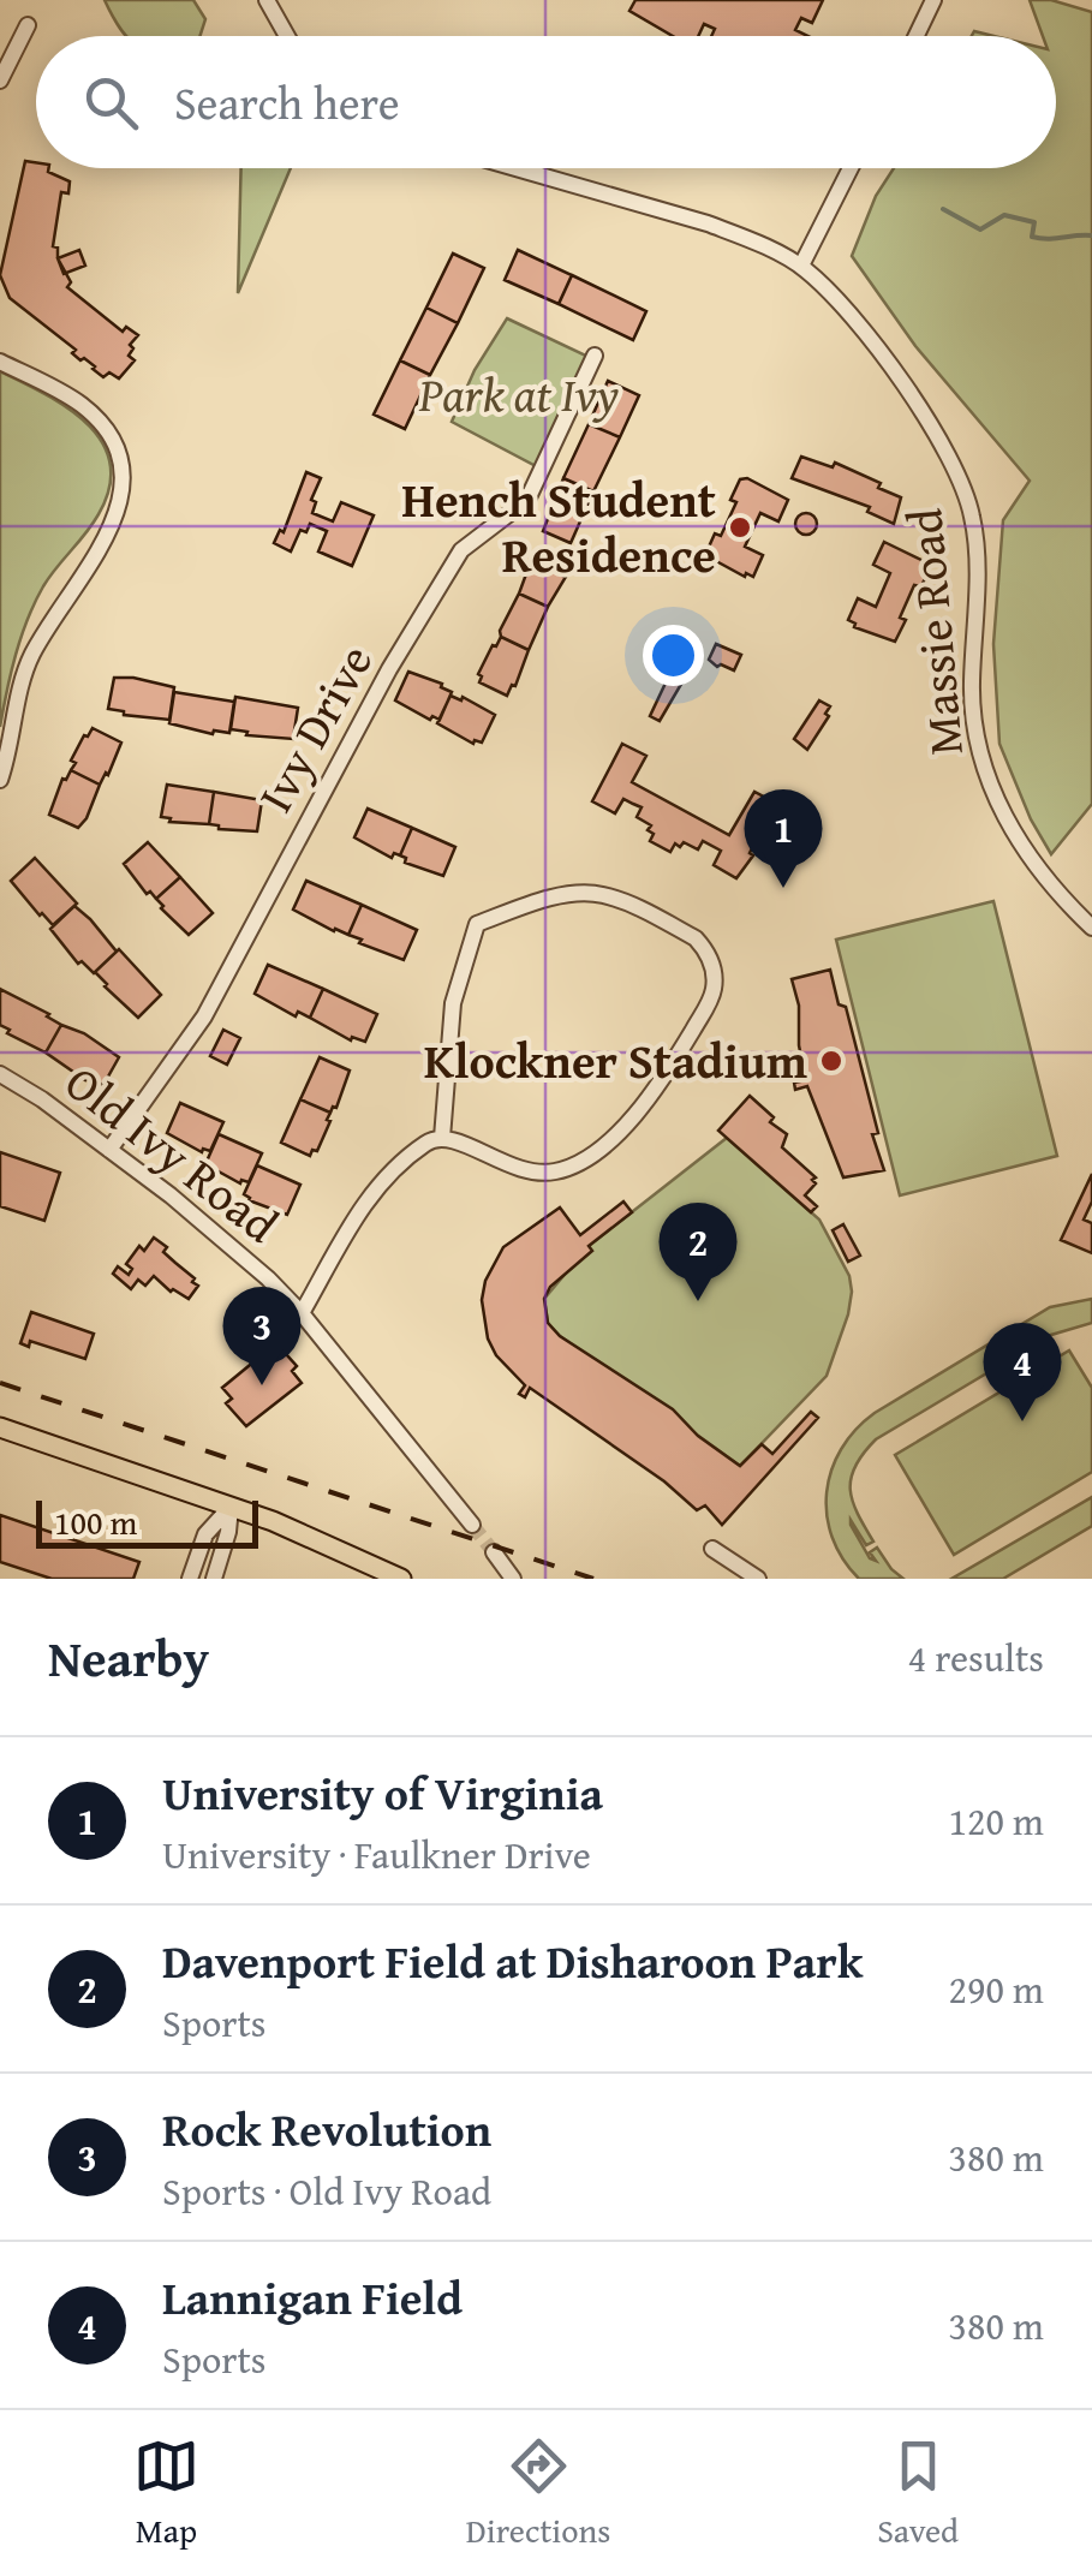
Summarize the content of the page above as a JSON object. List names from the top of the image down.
{
  "streets": {
    "street": ["Massie Road", "Ivy Drive", "Old Ivy Road"]
  },
  "crossings": [
    ["Ivy Drive", "Old Ivy Road"]
  ],
  "parks": ["Park at Ivy"],
  "places": ["Hench Student Residence", "Klockner Stadium"],
  "scale_bar": "100 m",
  "page": {
    "search": "Search here",
    "pins": [
      "1",
      "2",
      "3",
      "4"
    ],
    "scale": "100 m",
    "heading": ["Nearby", "4 results"],
    "list": [
      {
        "mark": "1",
        "name": "University of Virginia",
        "note": "University · Faulkner Drive",
        "value": "120 m"
      },
      {
        "mark": "2",
        "name": "Davenport Field at Disharoon Park",
        "note": "Sports",
        "value": "290 m"
      },
      {
        "mark": "3",
        "name": "Rock Revolution",
        "note": "Sports · Old Ivy Road",
        "value": "380 m"
      },
      {
        "mark": "4",
        "name": "Lannigan Field",
        "note": "Sports",
        "value": "380 m"
      }
    ],
    "nav": ["Map", "Directions", "Saved"]
  }
}
